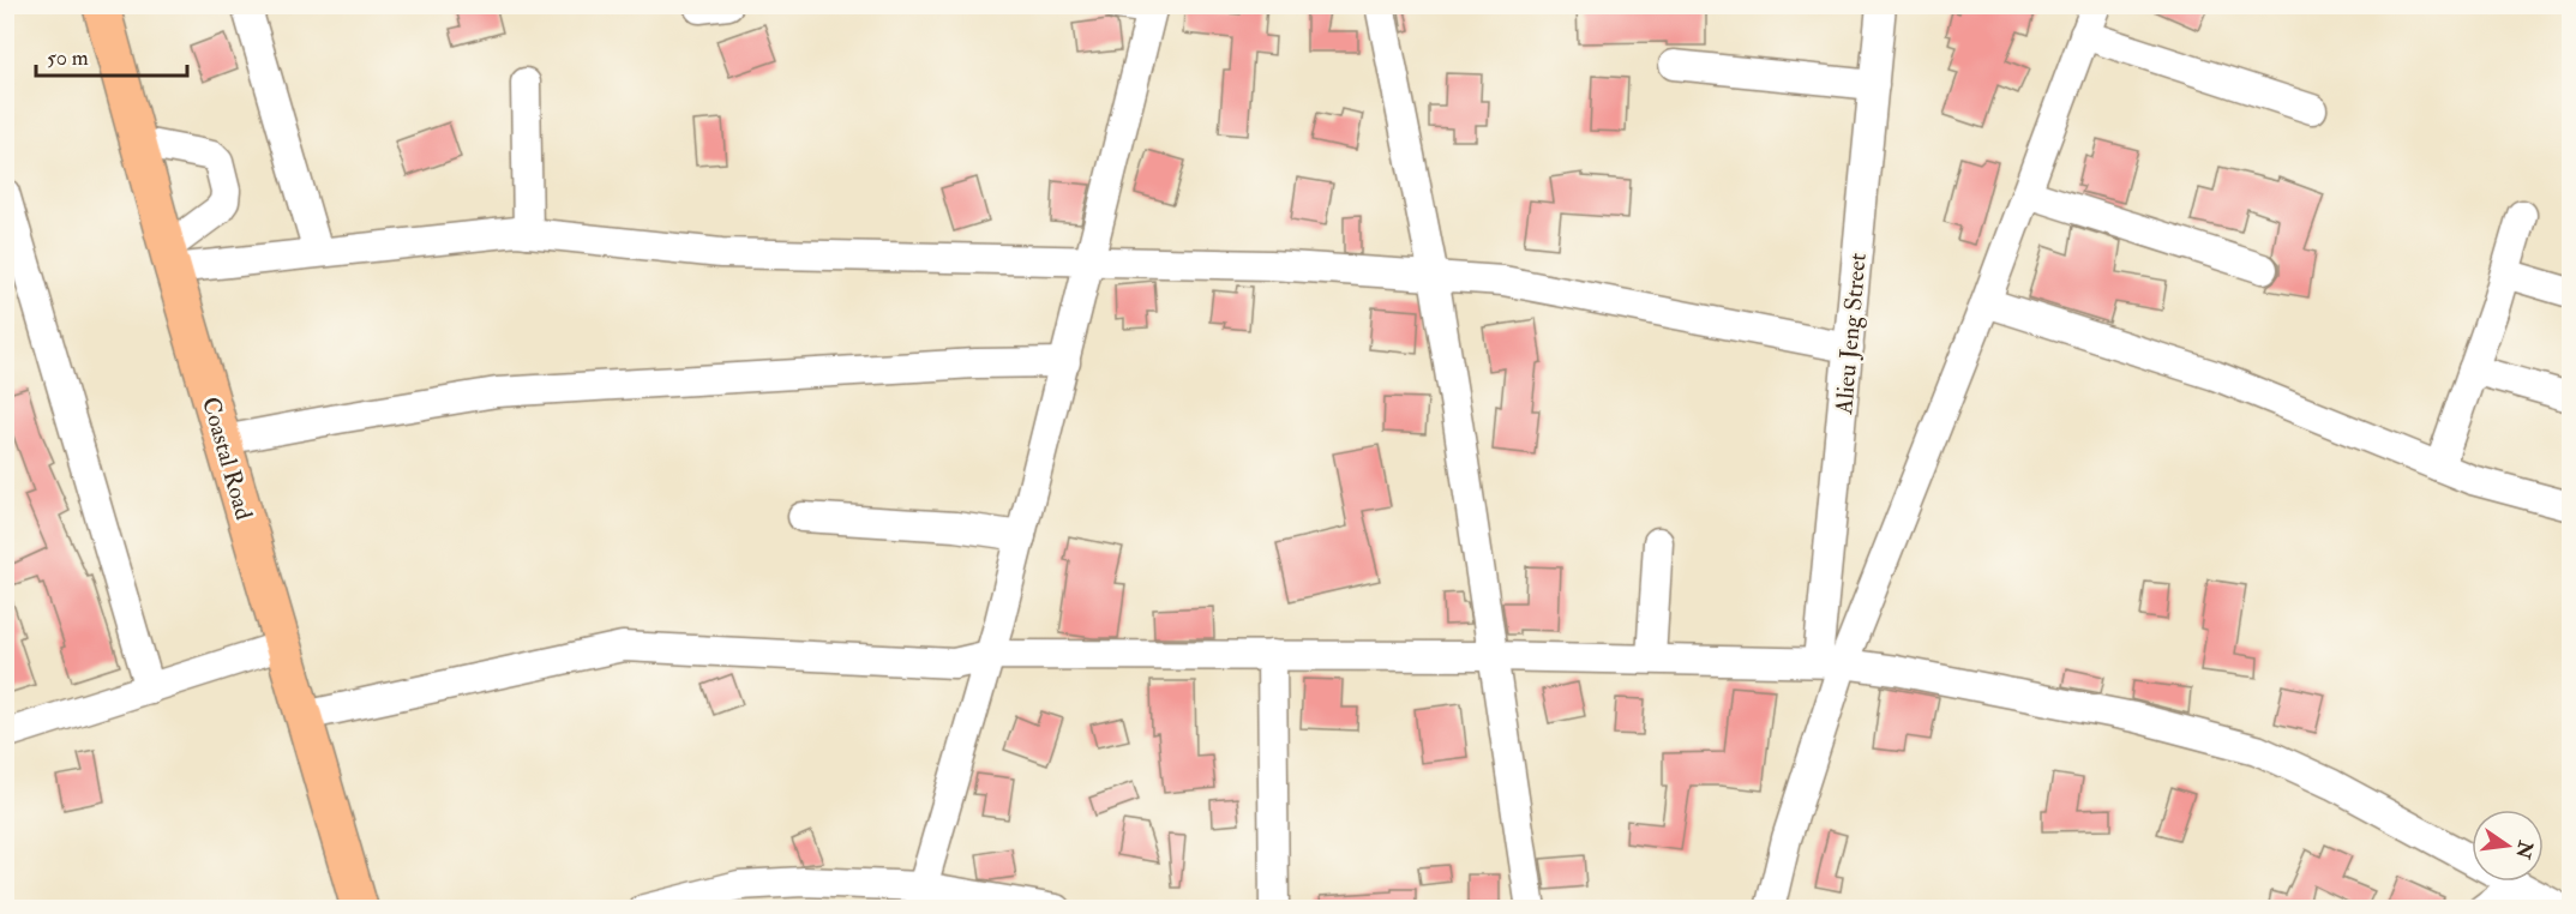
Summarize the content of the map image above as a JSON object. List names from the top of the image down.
{
  "streets": {
    "main road": ["Coastal Road"],
    "street": ["Alieu Jeng Street"]
  },
  "scale_bar": "50 m",
  "north": "right"
}
